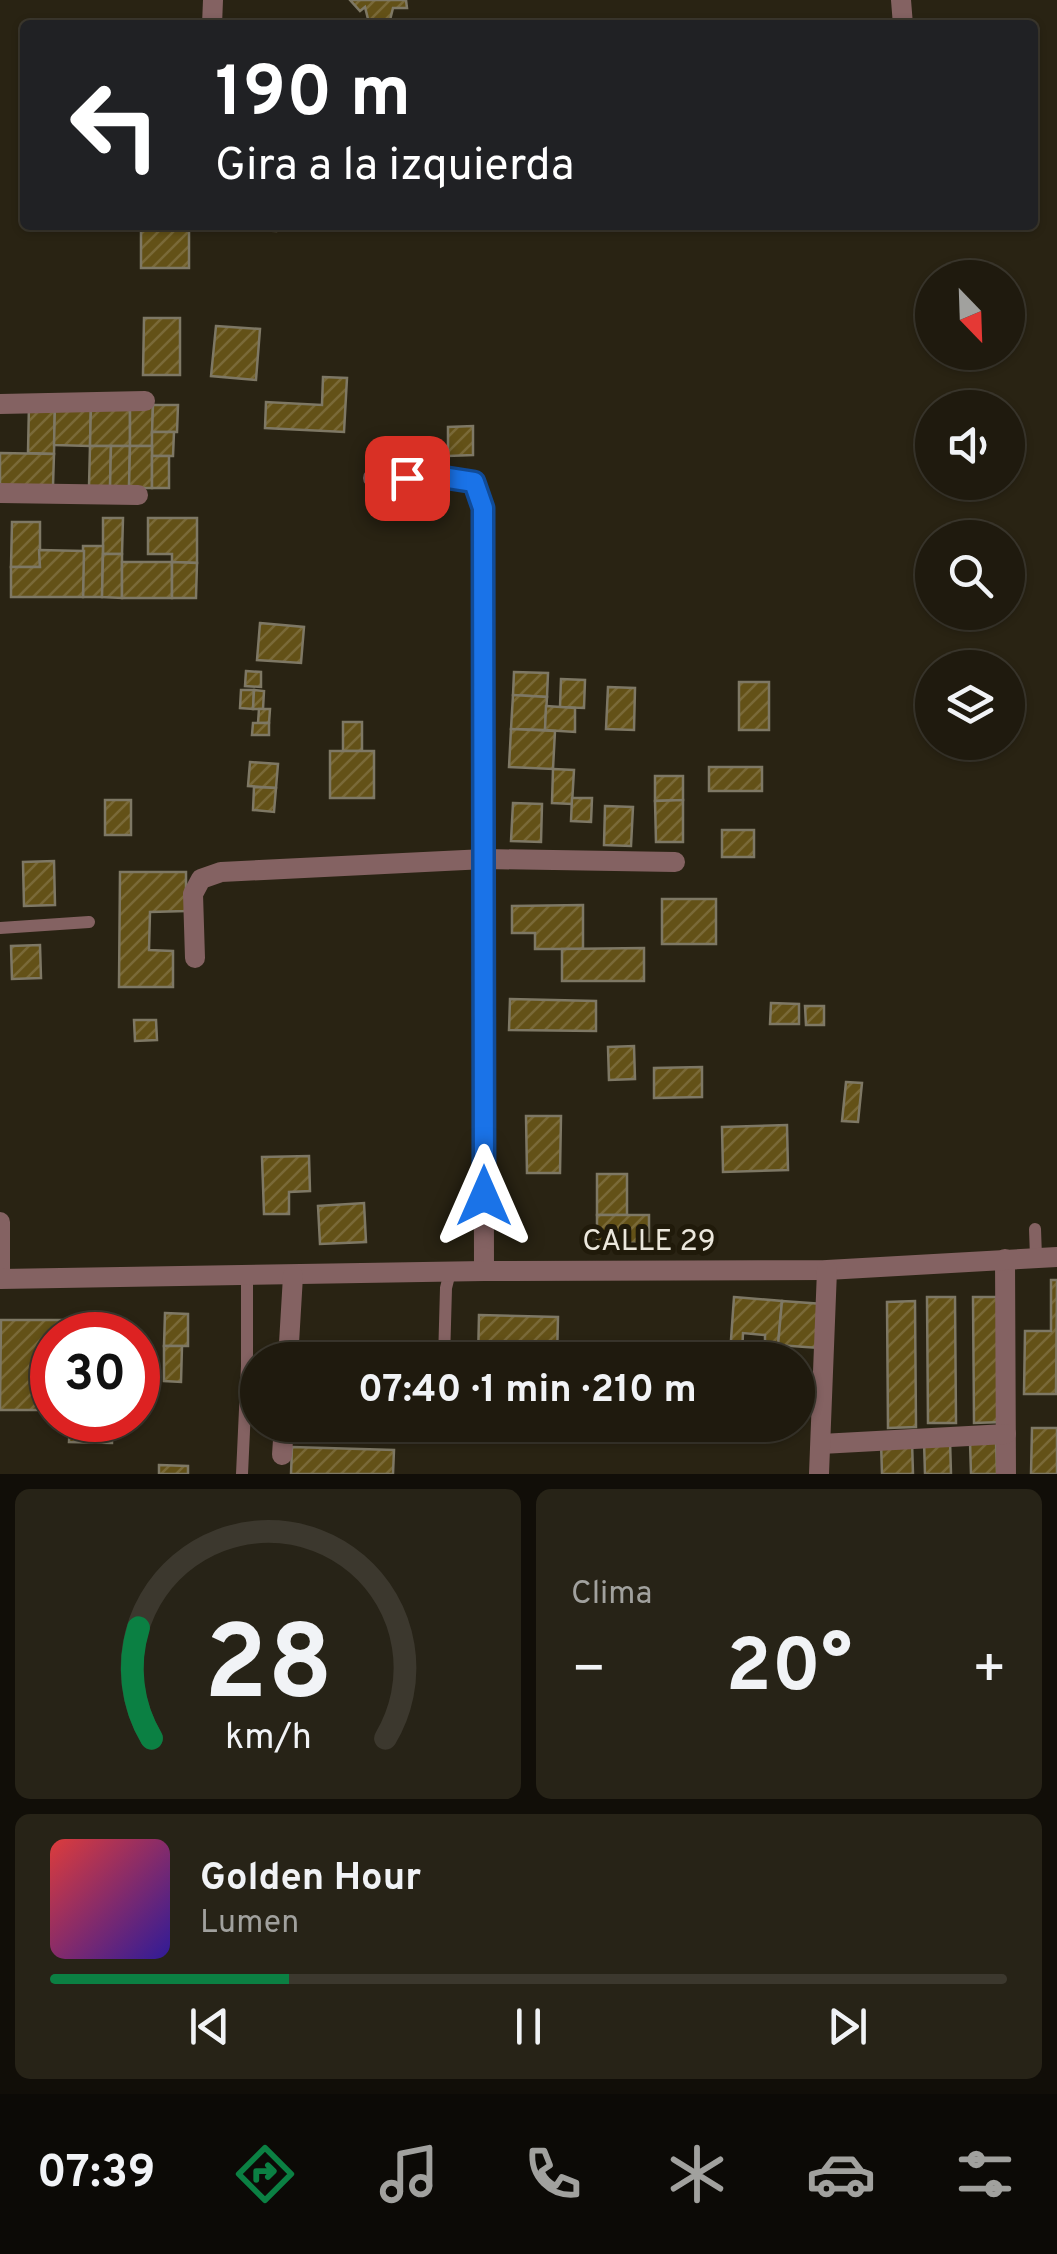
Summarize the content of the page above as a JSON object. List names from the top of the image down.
{
  "streets": {
    "street": ["CALLE 29"]
  },
  "north": "bottom right",
  "page": {
    "turn": ["190 m", "Gira a la izquierda"],
    "limit": "30",
    "trip": "07:40 · 1 min · 210 m",
    "tile": "Clima",
    "heat": ["−", "20°", "+"],
    "song": ["Golden Hour", "Lumen"],
    "tabs": "07:39",
    "gauge": ["28", "km/h"]
  }
}
